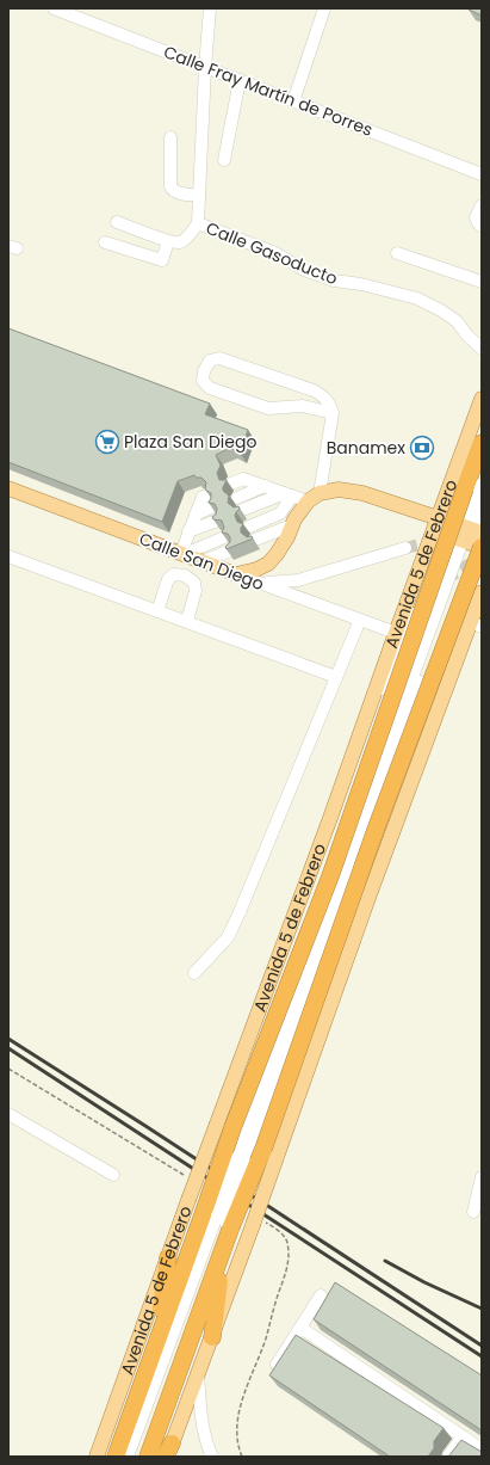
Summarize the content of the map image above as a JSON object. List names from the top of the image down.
{
  "streets": {
    "highway": ["Avenida 5 de Febrero"],
    "main road": ["Calle San Diego"],
    "street": ["Calle Fray Martín de Porres", "Calle Gasoducto"]
  },
  "crossings": [
    ["Calle Fray Martín de Porres", "Calle Gasoducto"],
    ["Calle San Diego", "Avenida 5 de Febrero"]
  ],
  "places": {
    "supermarket": ["Plaza San Diego"],
    "bank": ["Banamex"]
  }
}
